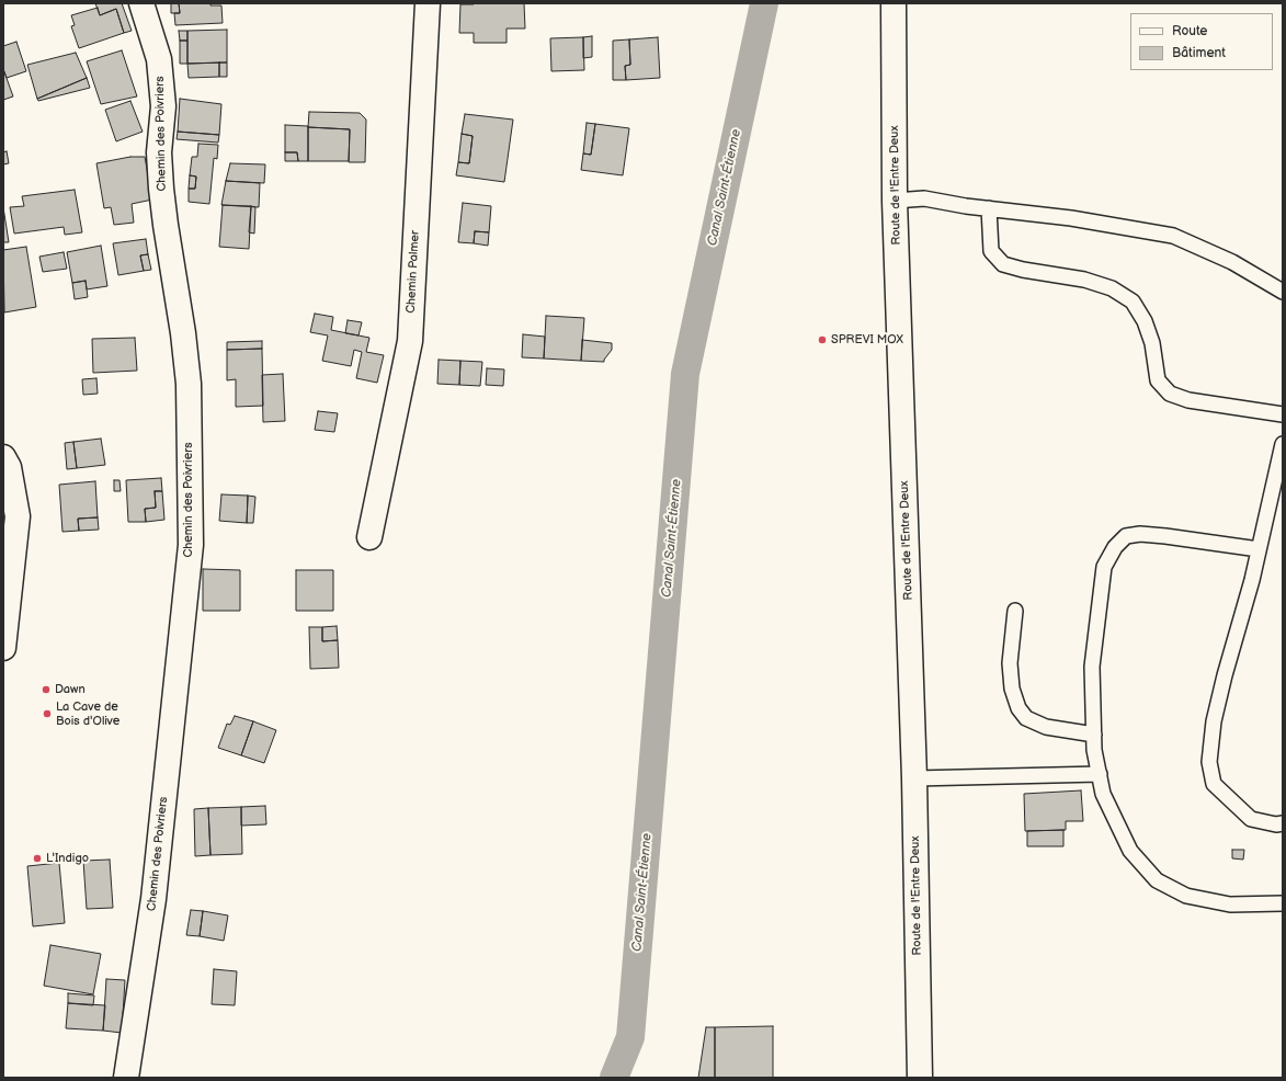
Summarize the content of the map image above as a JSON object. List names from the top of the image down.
{
  "streets": {
    "street": ["Chemin des Poivriers", "Route de l'Entre Deux", "Chemin Palmer"]
  },
  "water": ["Canal Saint-Étienne"],
  "places": [
    "SPREVI MOX",
    "Dawn",
    "La Cave de Bois d'Olive",
    "L'Indigo"
  ],
  "legend": ["Route", "Bâtiment"]
}
